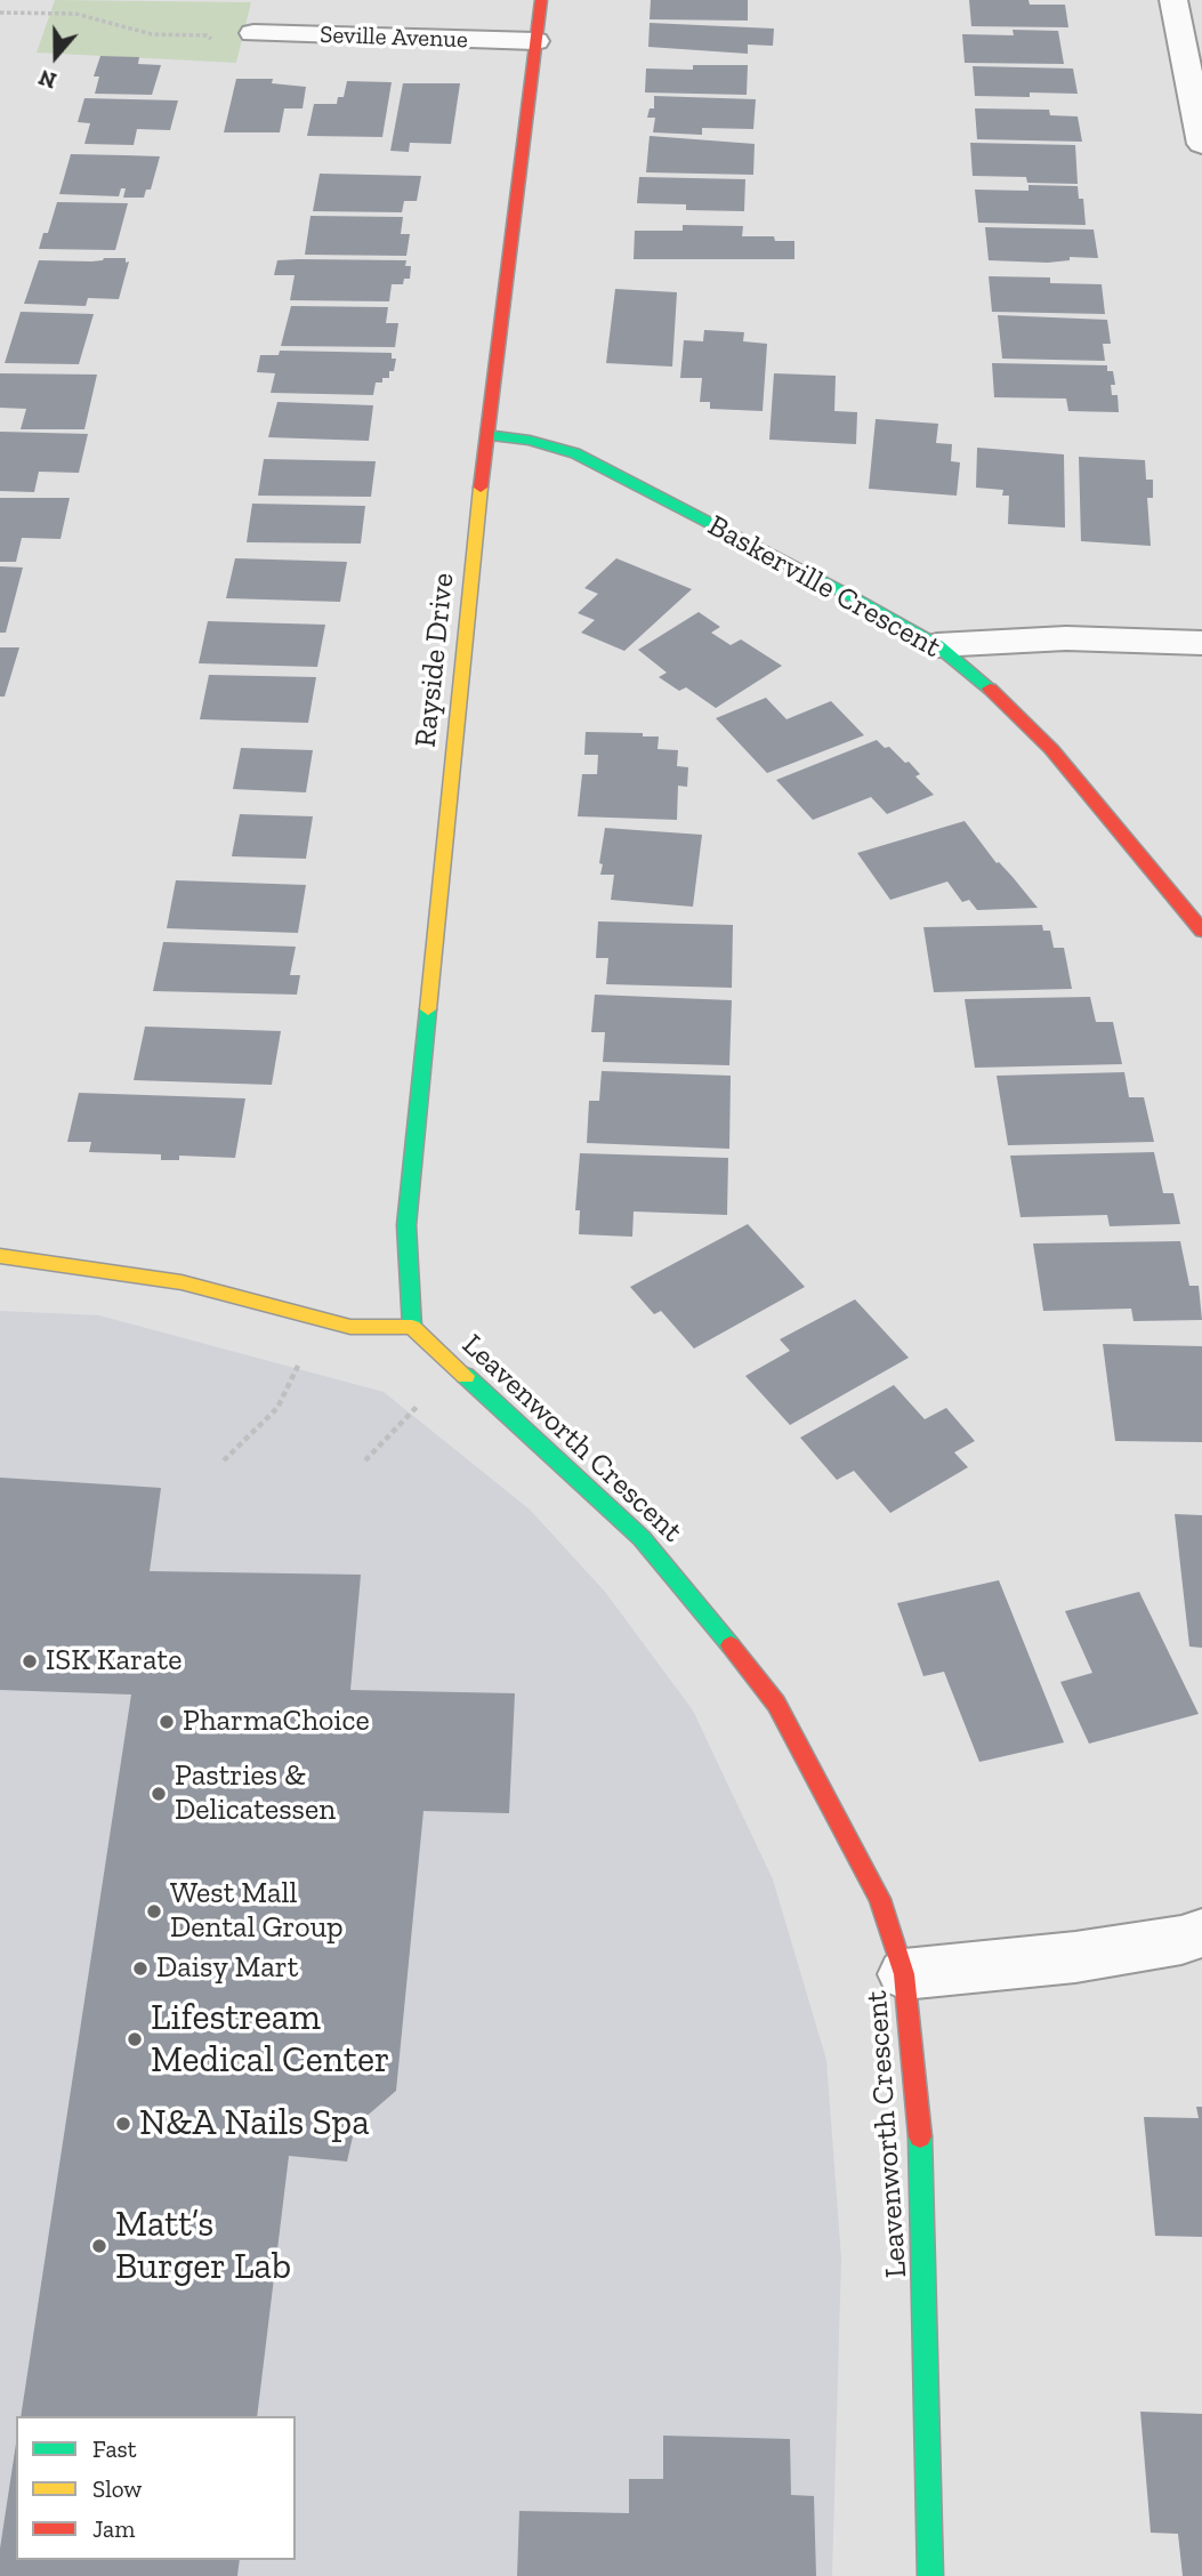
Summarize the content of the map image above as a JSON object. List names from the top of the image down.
{
  "streets": {
    "street": [
      "Seville Avenue",
      "Baskerville Crescent",
      "Rayside Drive",
      "Leavenworth Crescent"
    ]
  },
  "crossings": [
    ["Seville Avenue", "Rayside Drive"],
    ["Baskerville Crescent", "Rayside Drive"],
    ["Rayside Drive", "Leavenworth Crescent"]
  ],
  "places": [
    "ISK Karate",
    "PharmaChoice",
    "Pastries & Delicatessen",
    "West Mall Dental Group",
    "Daisy Mart",
    "Lifestream Medical Center",
    "N&A Nails Spa",
    "Matt’s Burger Lab"
  ],
  "legend": ["Fast", "Slow", "Jam"],
  "north": "bottom"
}
